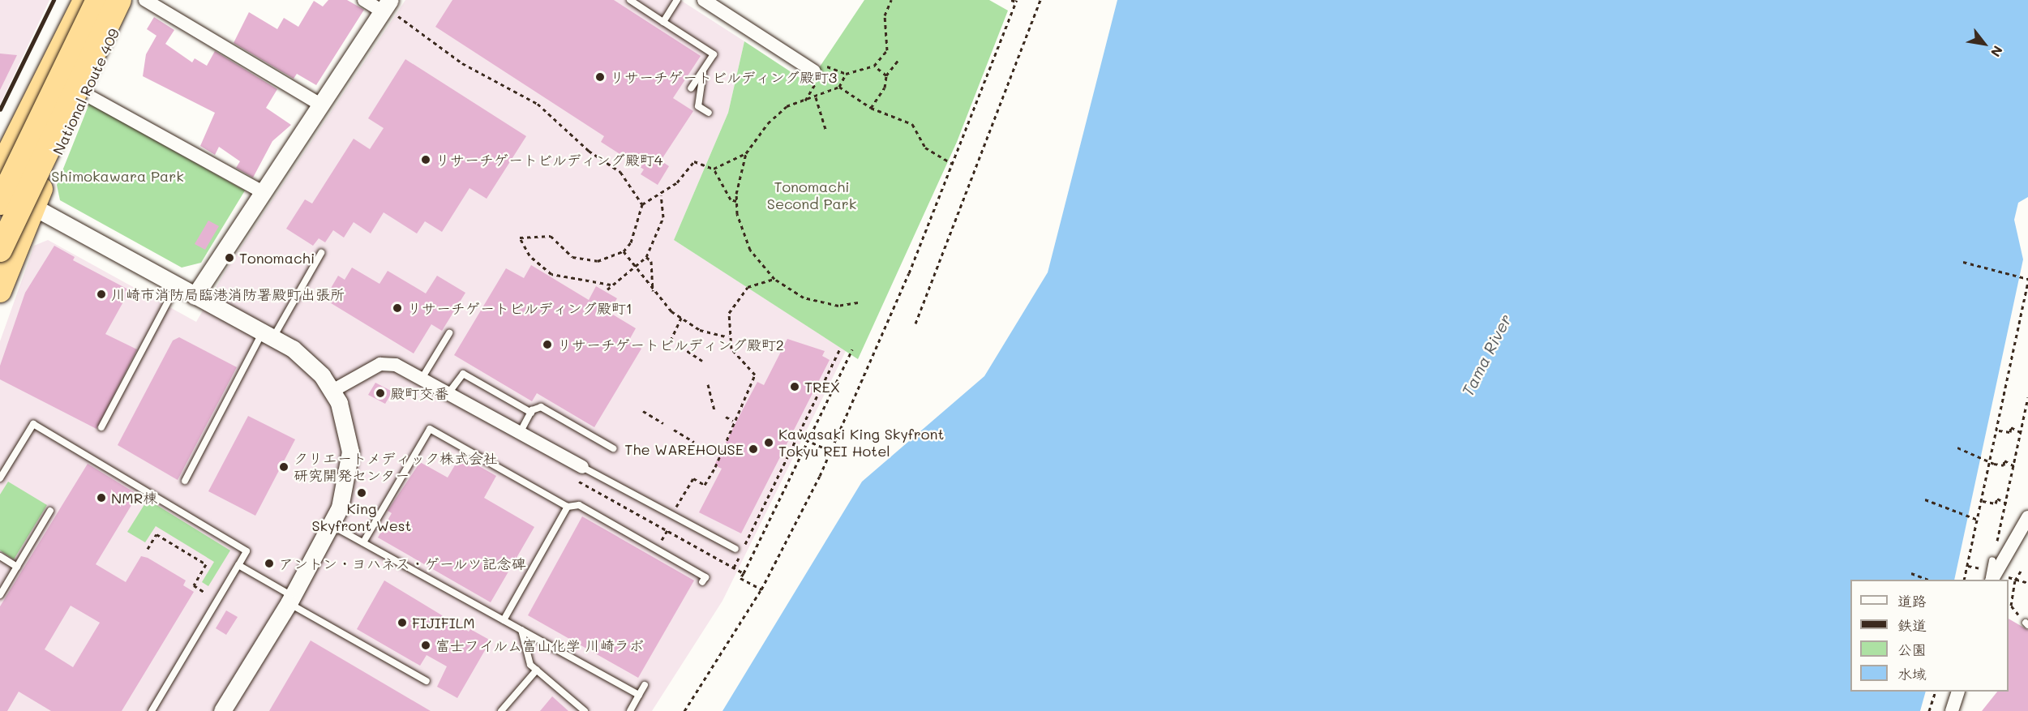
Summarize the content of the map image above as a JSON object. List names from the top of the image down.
{
  "streets": {
    "highway": ["National Route 409"]
  },
  "water": ["Tama River"],
  "parks": ["Shimokawara Park", "Tonomachi Second Park"],
  "places": [
    "リサーチゲートビルディング殿町3",
    "リサーチゲートビルディング殿町4",
    "Tonomachi",
    "川崎市消防局臨港消防署殿町出張所",
    "リサーチゲートビルディング殿町1",
    "リサーチゲートビルディング殿町2",
    "TREX",
    "殿町交番",
    "Kawasaki King Skyfront Tokyu REI Hotel",
    "The WAREHOUSE",
    "クリエートメディック株式会社 研究開発センター",
    "King Skyfront West",
    "NMR棟",
    "アントン・ヨハネス・ゲールツ記念碑",
    "FIJIFILM",
    "富士フイルム富山化学 川崎ラボ"
  ],
  "legend": [
    "道路",
    "鉄道",
    "公園",
    "水域"
  ],
  "north": "bottom right"
}
